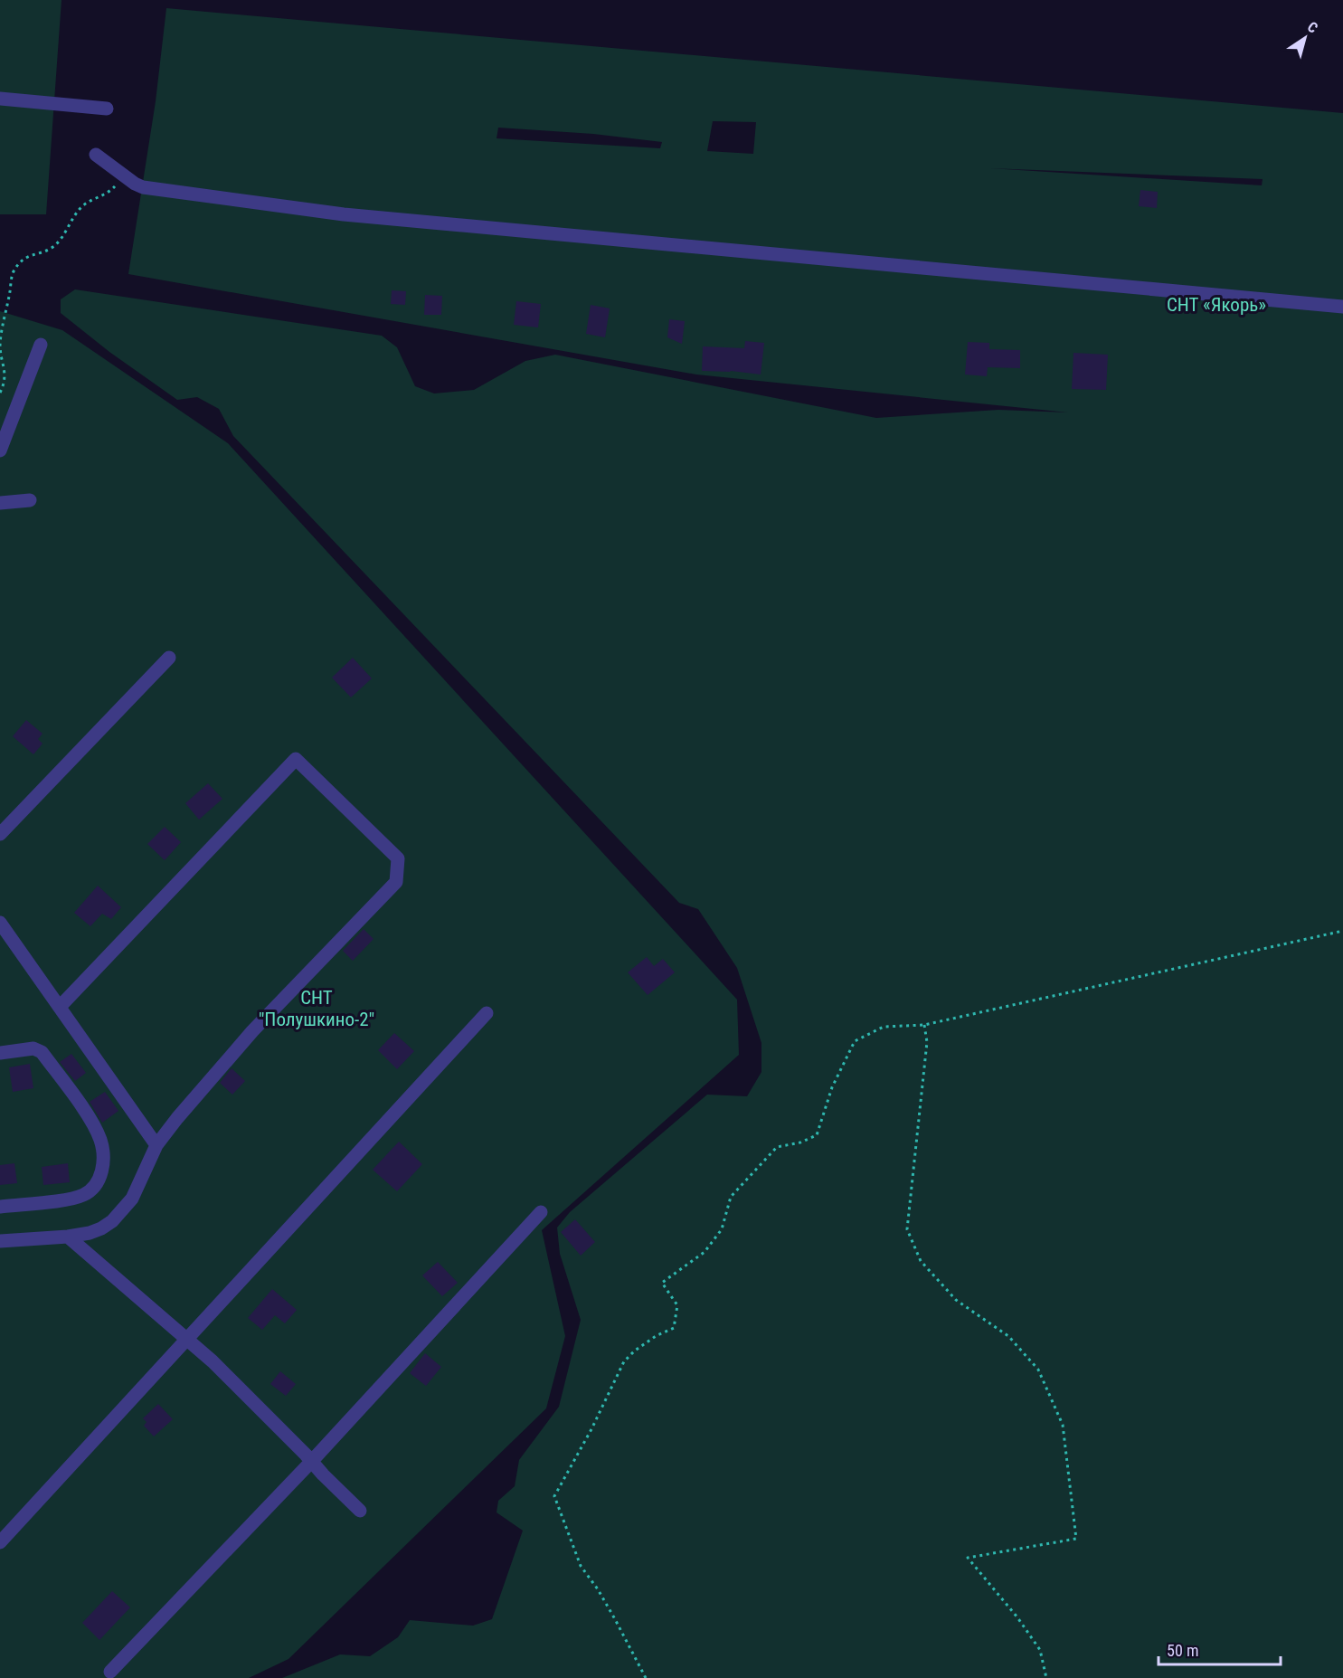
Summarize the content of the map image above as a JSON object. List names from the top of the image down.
{
  "parks": ["СНТ «Якорь»", "СНТ \"Полушкино-2\""],
  "scale_bar": "50 m",
  "north": "top right"
}
